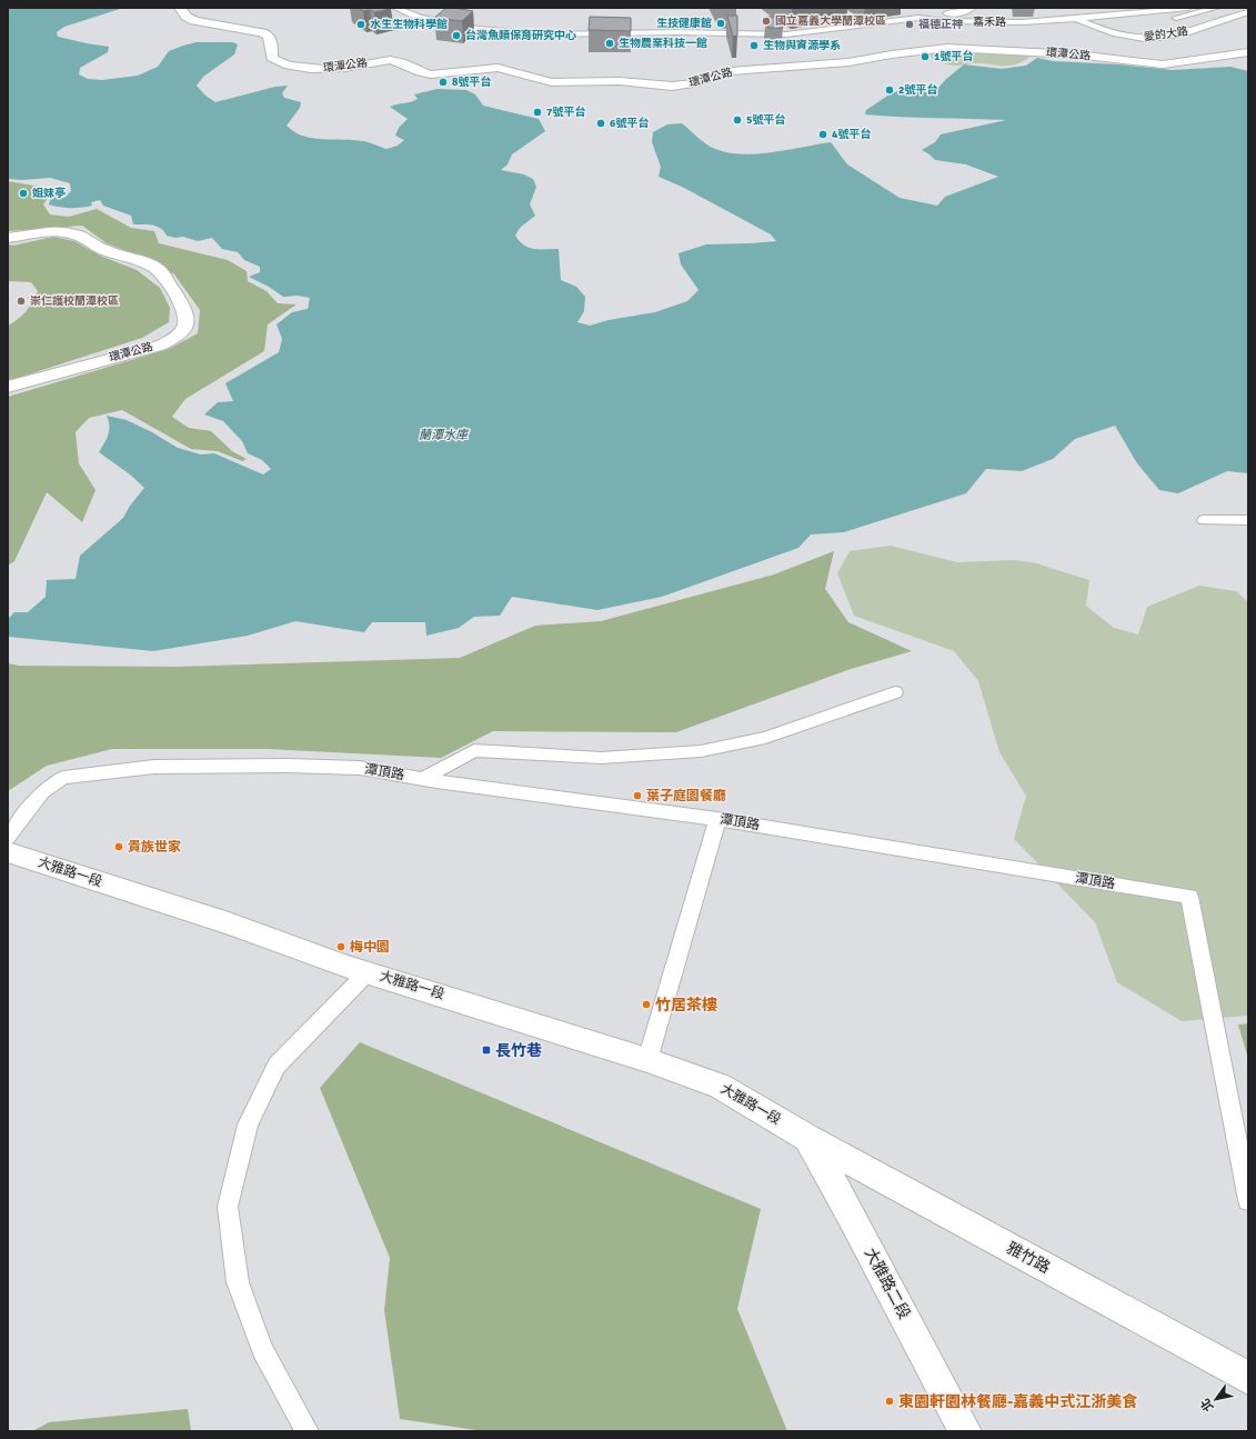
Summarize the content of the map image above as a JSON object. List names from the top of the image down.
{
  "streets": {
    "street": [
      "嘉禾路",
      "愛的大路",
      "環潭公路",
      "潭頂路",
      "大雅路一段",
      "雅竹路",
      "大雅路二段"
    ]
  },
  "crossings": [
    ["嘉禾路", "愛的大路"],
    ["大雅路一段", "雅竹路"],
    ["大雅路一段", "大雅路二段"],
    ["雅竹路", "大雅路二段"]
  ],
  "water": ["蘭潭水庫"],
  "places": {
    "other": [
      "國立嘉義大學蘭潭校區",
      "生技健康館",
      "水生生物科學館",
      "福德正神",
      "台灣魚類保育研究中心",
      "生物農業科技一館",
      "生物與資源學系",
      "1號平台",
      "8號平台",
      "2號平台",
      "7號平台",
      "5號平台",
      "6號平台",
      "4號平台",
      "姐妹亭",
      "崇仁護校蘭潭校區",
      "葉子庭園餐廳",
      "貴族世家",
      "梅中園",
      "竹居茶樓",
      "東園軒園林餐廳-嘉義中式江浙美食"
    ],
    "transit": ["長竹巷"]
  },
  "north": "bottom left"
}
